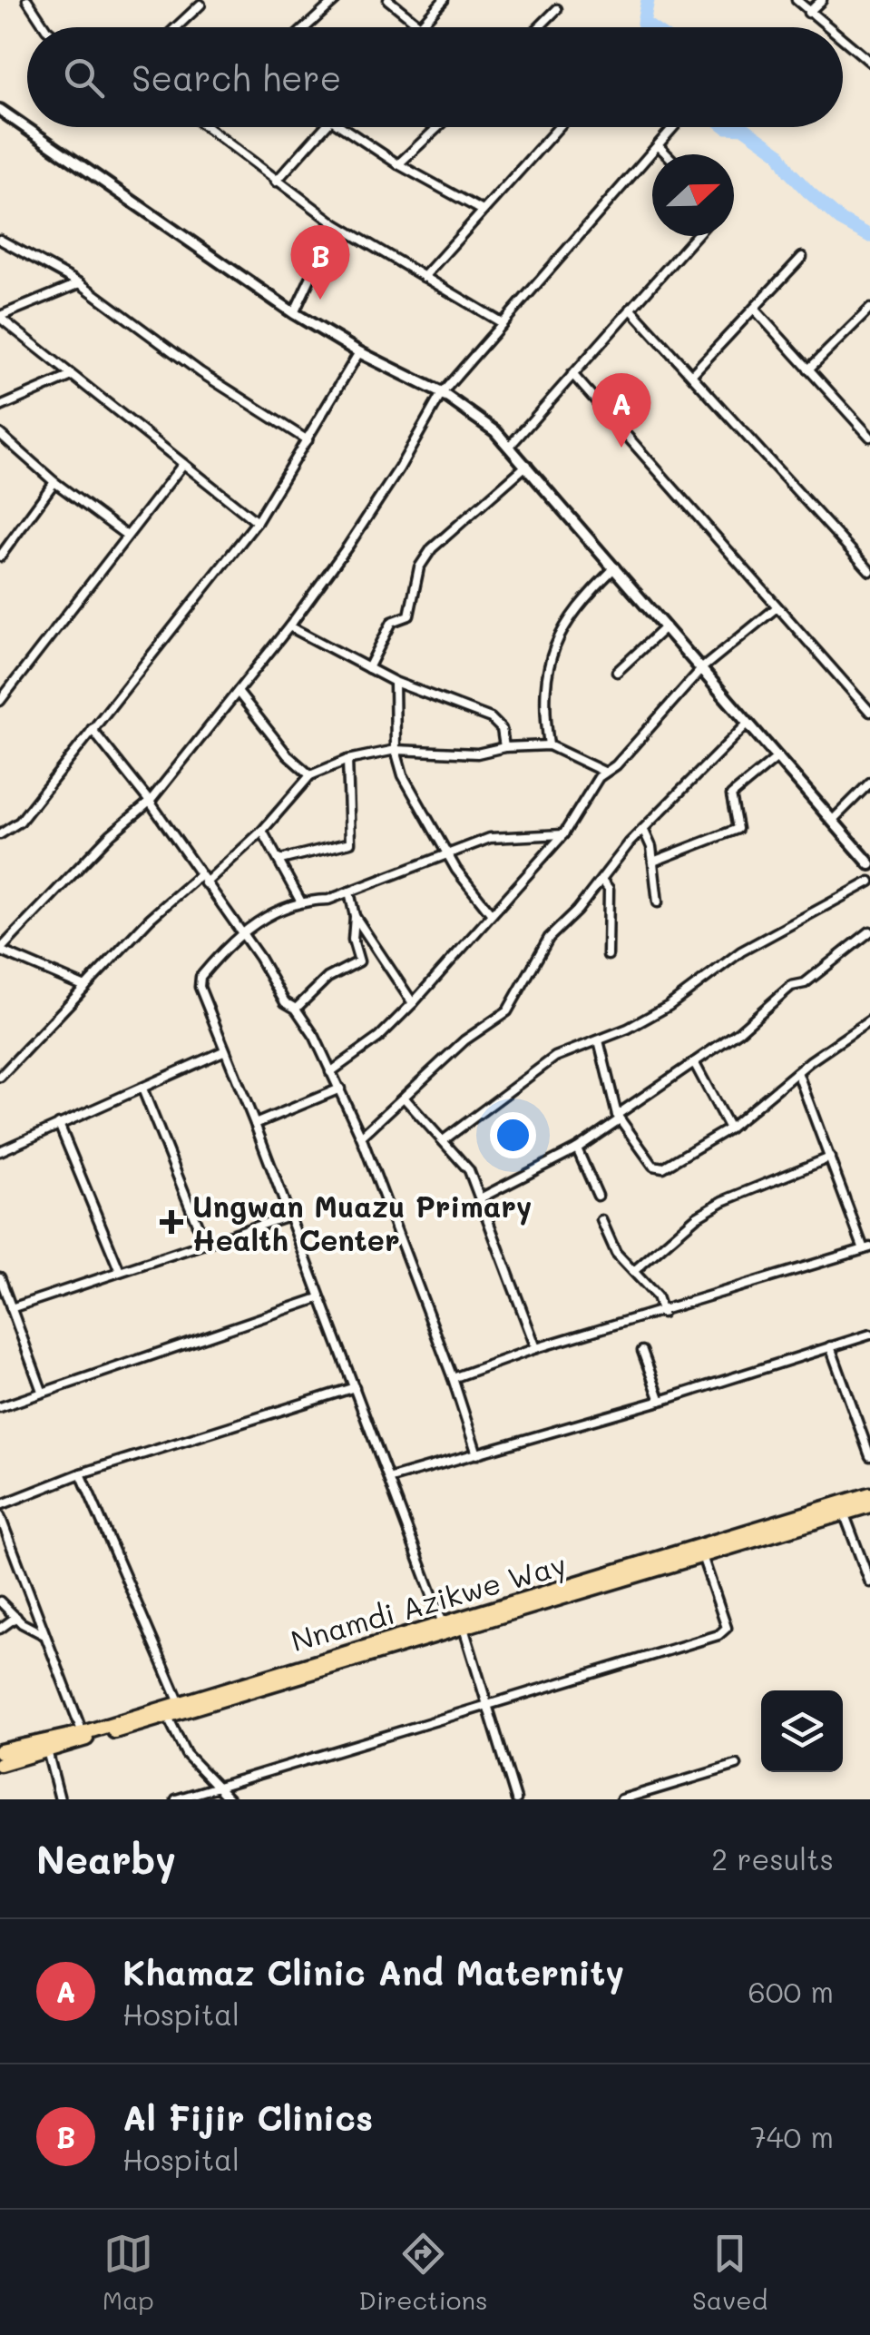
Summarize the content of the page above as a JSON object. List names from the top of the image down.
{
  "streets": {
    "highway": ["Nnamdi Azikwe Way"]
  },
  "places": {
    "health": ["Ungwan Muazu Primary Health Center"]
  },
  "north": "right",
  "page": {
    "search": "Search here",
    "pins": ["B", "A"],
    "heading": ["Nearby", "2 results"],
    "list": [
      {
        "mark": "A",
        "name": "Khamaz Clinic And Maternity",
        "note": "Hospital",
        "value": "600 m"
      },
      {
        "mark": "B",
        "name": "Al Fijir Clinics",
        "note": "Hospital",
        "value": "740 m"
      }
    ],
    "nav": ["Map", "Directions", "Saved"]
  }
}
